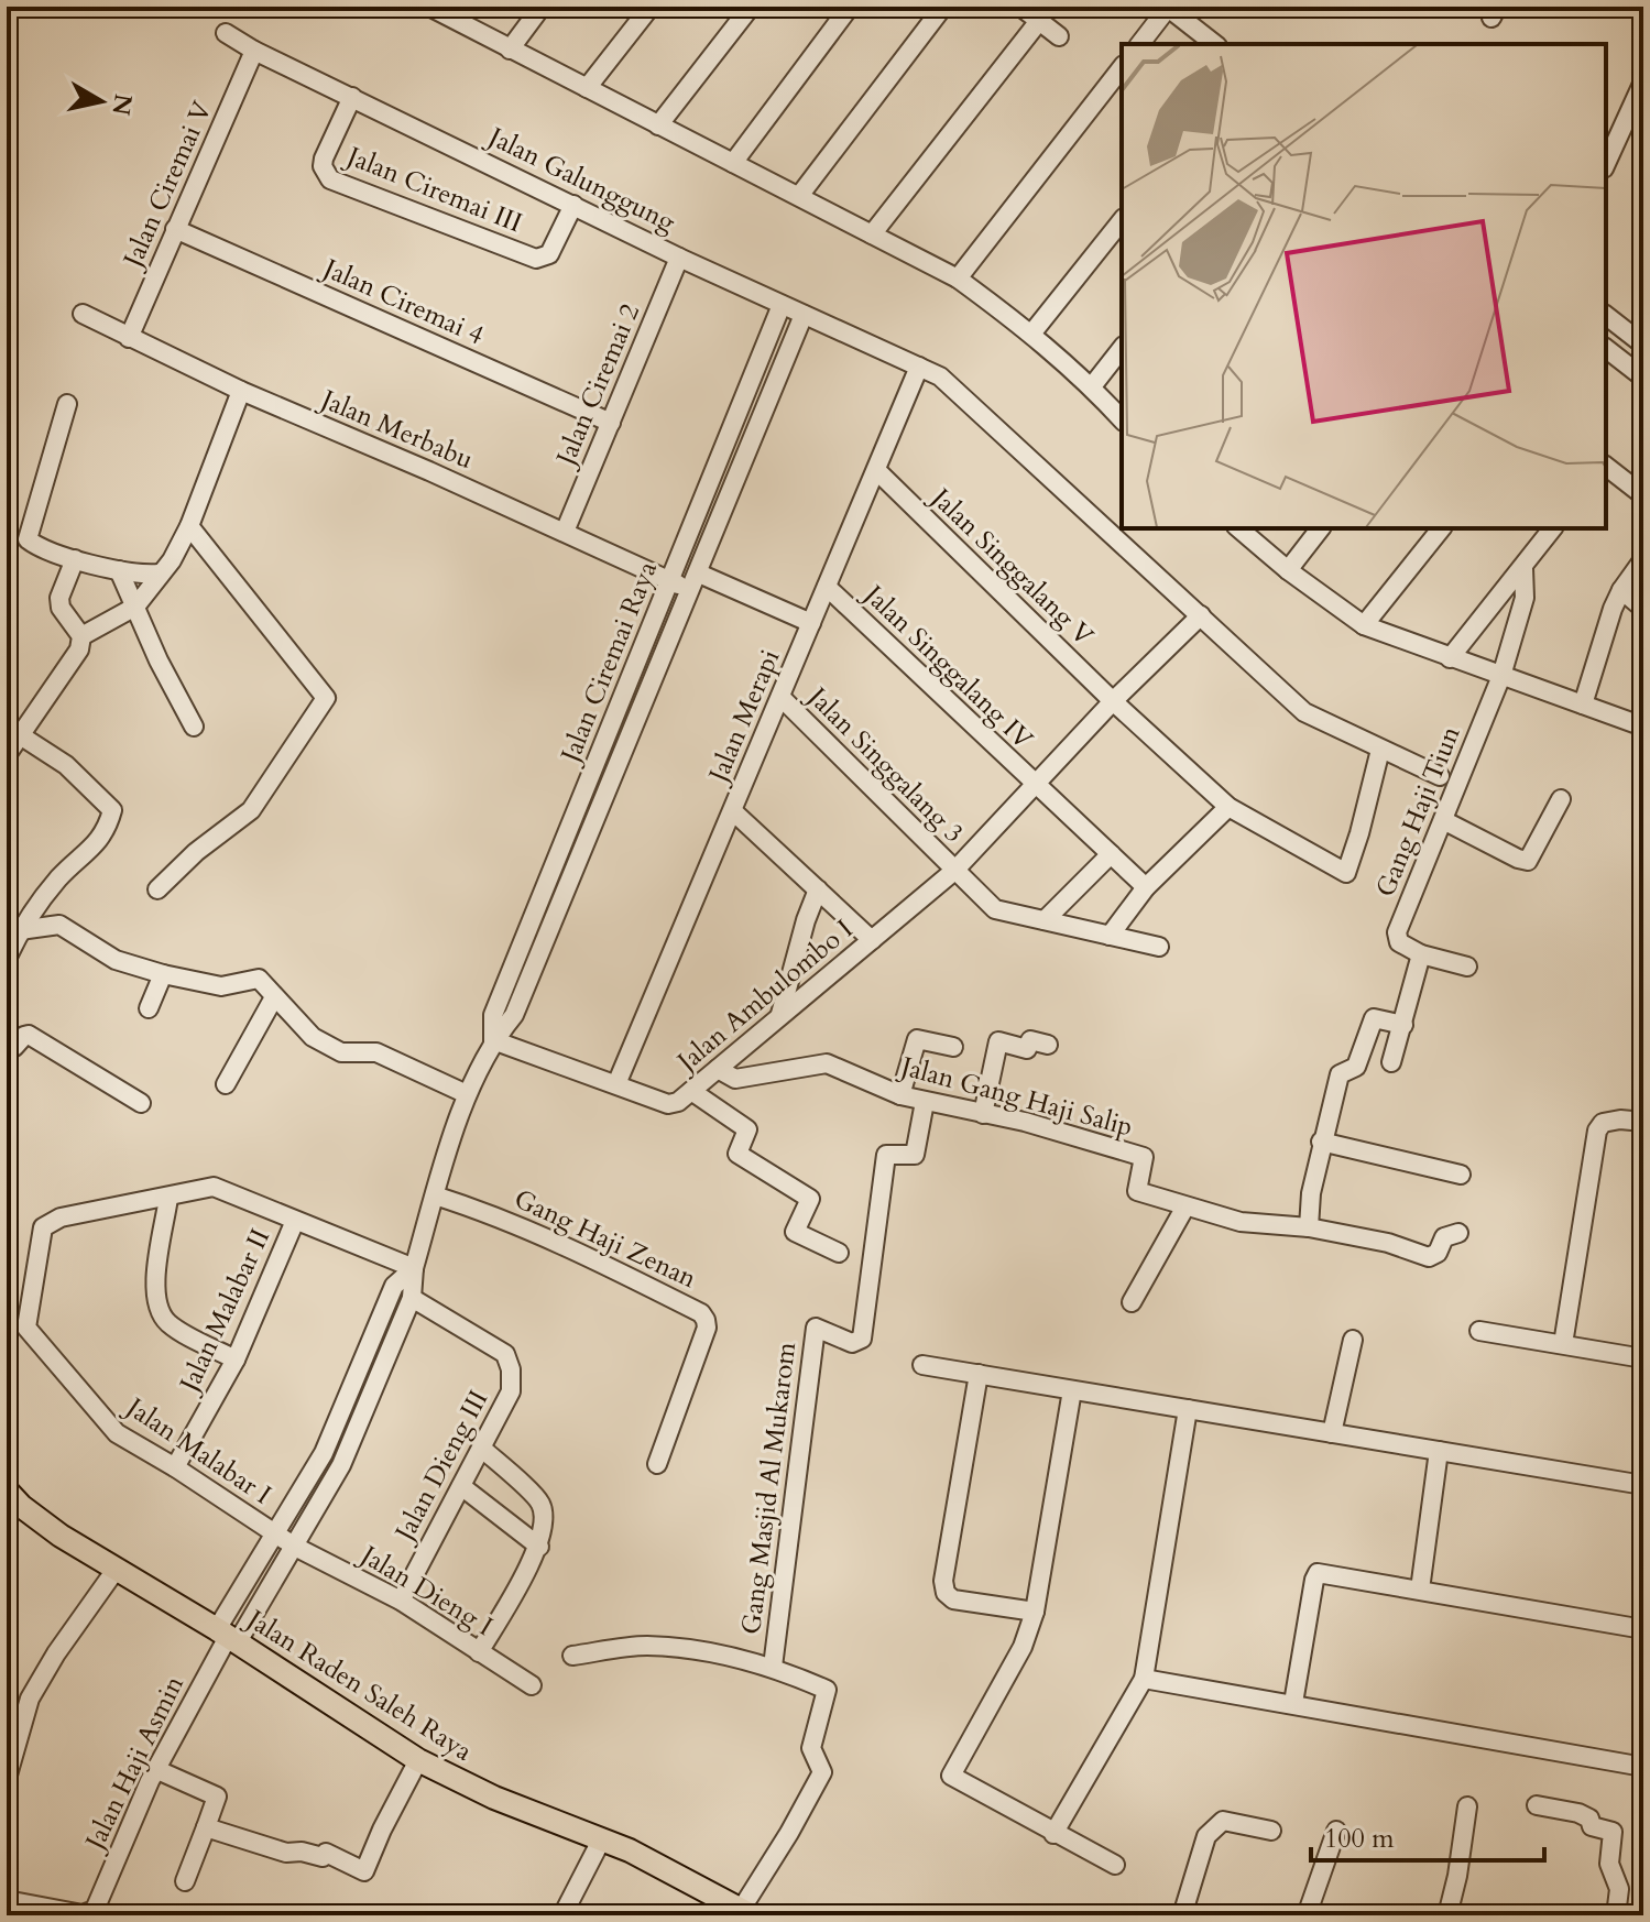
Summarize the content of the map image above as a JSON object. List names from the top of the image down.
{
  "streets": {
    "main road": ["Jalan Raden Saleh Raya"],
    "street": [
      "Jalan Galunggung",
      "Jalan Ciremai V",
      "Jalan Ciremai III",
      "Jalan Ciremai 4",
      "Jalan Ciremai 2",
      "Jalan Merbabu",
      "Jalan Singgalang V",
      "Jalan Ciremai Raya",
      "Jalan Singgalang IV",
      "Jalan Merapi",
      "Jalan Singgalang 3",
      "Gang Haji Tiun",
      "Jalan Ambulombo I",
      "Jalan Gang Haji Salip",
      "Gang Haji Zenan",
      "Jalan Malabar II",
      "Jalan Malabar I",
      "Jalan Dieng III",
      "Gang Masjid Al Mukarom",
      "Jalan Dieng I",
      "Jalan Haji Asmin"
    ]
  },
  "crossings": [
    ["Jalan Galunggung", "Jalan Ciremai V"],
    ["Jalan Galunggung", "Jalan Ciremai III"],
    ["Jalan Galunggung", "Jalan Ciremai 2"],
    ["Jalan Galunggung", "Jalan Singgalang V"],
    ["Jalan Galunggung", "Jalan Ciremai Raya"],
    ["Jalan Galunggung", "Jalan Merapi"],
    ["Jalan Galunggung", "Jalan Ambulombo I"],
    ["Jalan Ciremai V", "Jalan Ciremai 4"],
    ["Jalan Ciremai V", "Jalan Merbabu"],
    ["Jalan Ciremai 4", "Jalan Ciremai 2"],
    ["Jalan Ciremai 2", "Jalan Merbabu"],
    ["Jalan Merbabu", "Jalan Ciremai Raya"],
    ["Jalan Merbabu", "Jalan Merapi"],
    ["Jalan Singgalang V", "Jalan Merapi"],
    ["Jalan Singgalang V", "Jalan Ambulombo I"],
    ["Jalan Ciremai Raya", "Jalan Ambulombo I"],
    ["Jalan Ciremai Raya", "Gang Haji Zenan"],
    ["Jalan Ciremai Raya", "Jalan Malabar I"],
    ["Jalan Ciremai Raya", "Jalan Dieng III"],
    ["Jalan Ciremai Raya", "Jalan Dieng I"],
    ["Jalan Ciremai Raya", "Jalan Raden Saleh Raya"],
    ["Jalan Ciremai Raya", "Jalan Haji Asmin"],
    ["Jalan Singgalang IV", "Jalan Merapi"],
    ["Jalan Singgalang IV", "Jalan Ambulombo I"],
    ["Jalan Merapi", "Jalan Singgalang 3"],
    ["Jalan Merapi", "Jalan Ambulombo I"],
    ["Jalan Singgalang 3", "Jalan Ambulombo I"],
    ["Jalan Ambulombo I", "Jalan Gang Haji Salip"],
    ["Jalan Gang Haji Salip", "Gang Masjid Al Mukarom"],
    ["Jalan Malabar II", "Jalan Malabar I"],
    ["Jalan Malabar I", "Jalan Dieng I"],
    ["Jalan Dieng III", "Jalan Dieng I"],
    ["Gang Masjid Al Mukarom", "Jalan Raden Saleh Raya"],
    ["Jalan Raden Saleh Raya", "Jalan Haji Asmin"]
  ],
  "scale_bar": "100 m",
  "north": "right"
}
